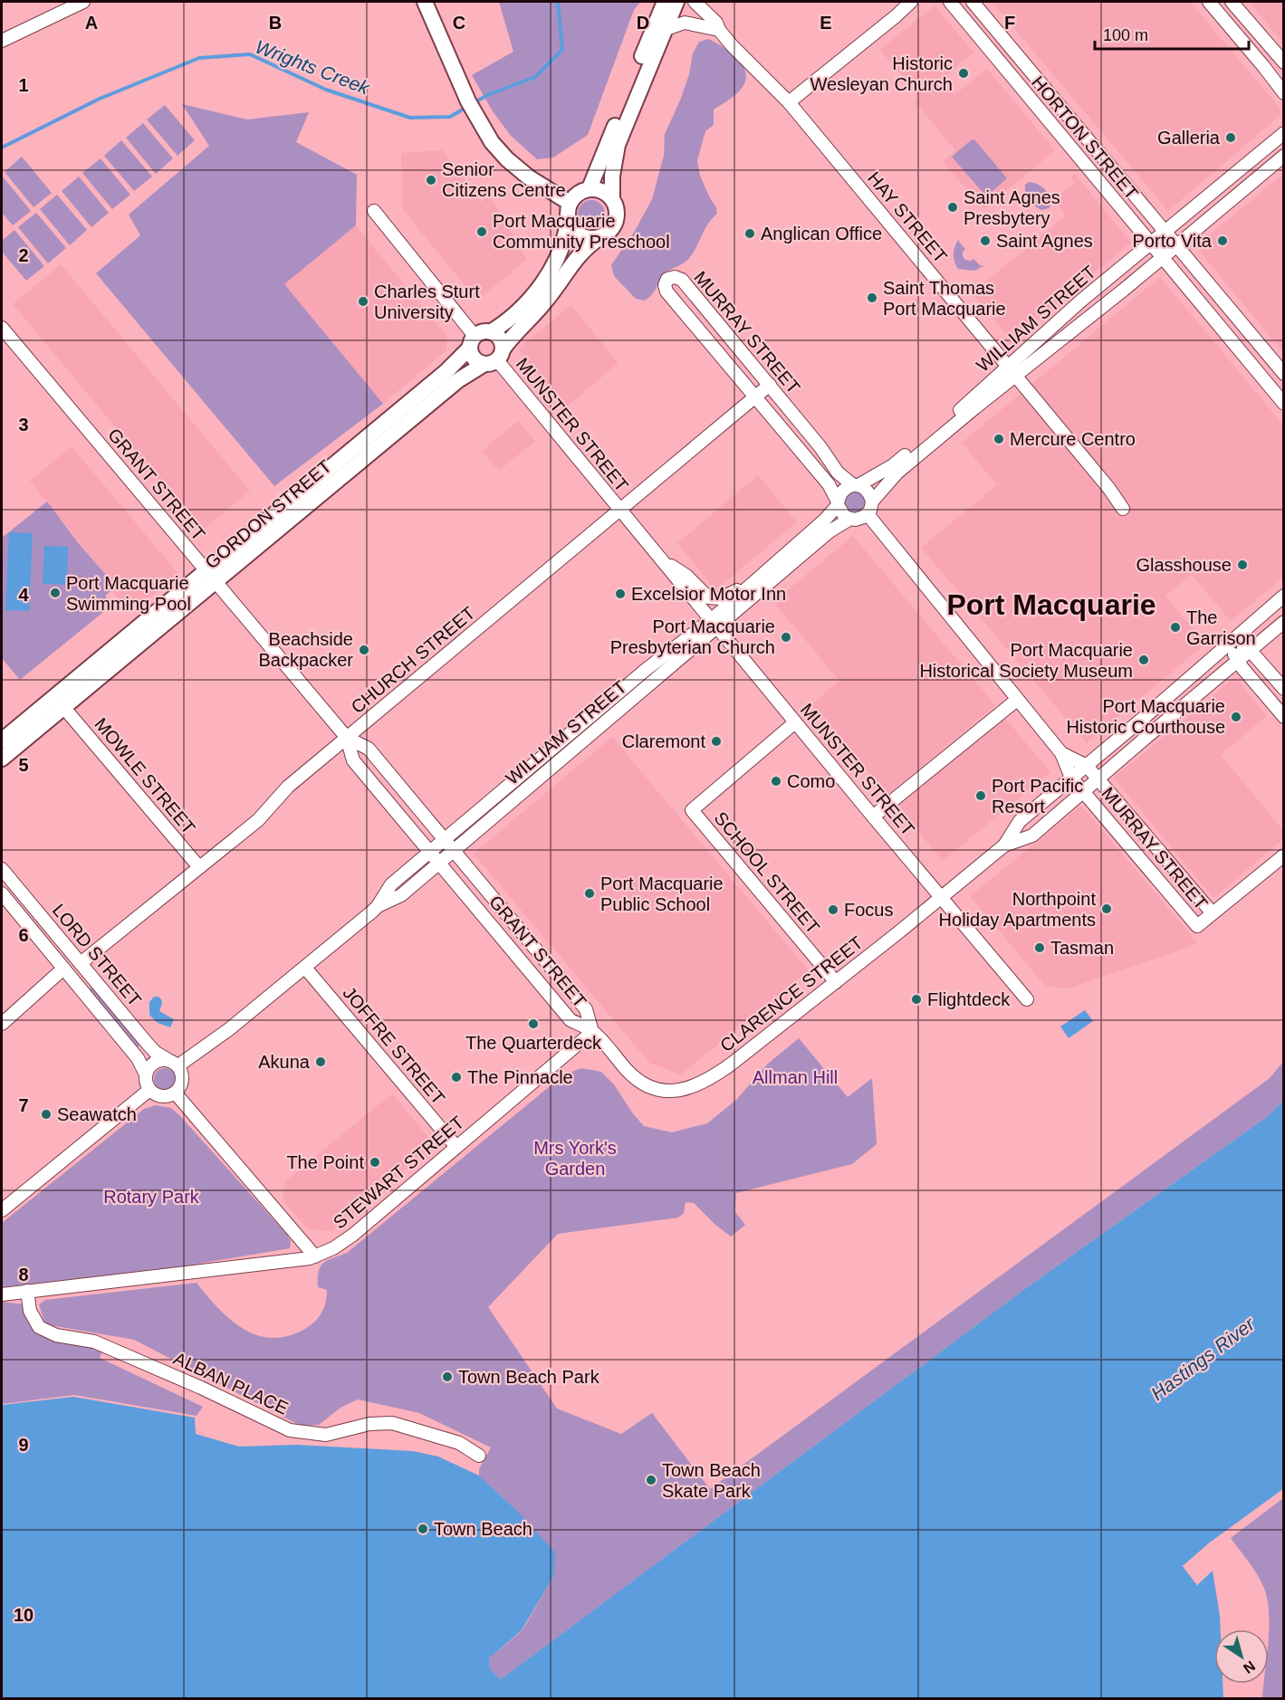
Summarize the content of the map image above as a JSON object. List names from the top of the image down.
{
  "streets": {
    "main road": ["GORDON STREET"],
    "street": [
      "HORTON STREET",
      "HAY STREET",
      "WILLIAM STREET",
      "MURRAY STREET",
      "MUNSTER STREET",
      "GRANT STREET",
      "CHURCH STREET",
      "MOWLE STREET",
      "SCHOOL STREET",
      "LORD STREET",
      "CLARENCE STREET",
      "JOFFRE STREET",
      "STEWART STREET",
      "ALBAN PLACE"
    ]
  },
  "crossings": [
    ["HORTON STREET", "WILLIAM STREET"],
    ["HAY STREET", "WILLIAM STREET"],
    ["WILLIAM STREET", "MURRAY STREET"],
    ["WILLIAM STREET", "MUNSTER STREET"],
    ["WILLIAM STREET", "GRANT STREET"],
    ["WILLIAM STREET", "LORD STREET"],
    ["WILLIAM STREET", "JOFFRE STREET"],
    ["MURRAY STREET", "CHURCH STREET"],
    ["MURRAY STREET", "CLARENCE STREET"],
    ["MUNSTER STREET", "GORDON STREET"],
    ["MUNSTER STREET", "CHURCH STREET"],
    ["MUNSTER STREET", "SCHOOL STREET"],
    ["MUNSTER STREET", "CLARENCE STREET"],
    ["GRANT STREET", "GORDON STREET"],
    ["GRANT STREET", "CHURCH STREET"],
    ["GRANT STREET", "CLARENCE STREET"],
    ["GRANT STREET", "STEWART STREET"],
    ["GORDON STREET", "MOWLE STREET"],
    ["CHURCH STREET", "MOWLE STREET"],
    ["CHURCH STREET", "LORD STREET"],
    ["SCHOOL STREET", "CLARENCE STREET"],
    ["CLARENCE STREET", "STEWART STREET"],
    ["JOFFRE STREET", "STEWART STREET"],
    ["STEWART STREET", "ALBAN PLACE"]
  ],
  "districts": ["Port Macquarie"],
  "water": ["Wrights Creek", "Hastings River"],
  "parks": ["Allman Hill", "Mrs York's Garden", "Rotary Park"],
  "places": [
    "Historic Wesleyan Church",
    "Galleria",
    "Senior Citizens Centre",
    "Saint Agnes Presbytery",
    "Port Macquarie Community Preschool",
    "Anglican Office",
    "Saint Agnes",
    "Porto Vita",
    "Saint Thomas Port Macquarie",
    "Charles Sturt University",
    "Mercure Centro",
    "Glasshouse",
    "Port Macquarie Swimming Pool",
    "Excelsior Motor Inn",
    "The Garrison",
    "Port Macquarie Presbyterian Church",
    "Beachside Backpacker",
    "Port Macquarie Historical Society Museum",
    "Port Macquarie Historic Courthouse",
    "Claremont",
    "Como",
    "Port Pacific Resort",
    "Port Macquarie Public School",
    "Northpoint Holiday Apartments",
    "Focus",
    "Tasman",
    "Flightdeck",
    "The Quarterdeck",
    "Akuna",
    "The Pinnacle",
    "Seawatch",
    "The Point",
    "Town Beach Park",
    "Town Beach Skate Park",
    "Town Beach"
  ],
  "scale_bar": "100 m",
  "north": "bottom right",
  "grid": {
    "columns": [
      "A",
      "B",
      "C",
      "D",
      "E",
      "F"
    ],
    "rows": [
      "1",
      "2",
      "3",
      "4",
      "5",
      "6",
      "7",
      "8",
      "9",
      "10"
    ]
  }
}
